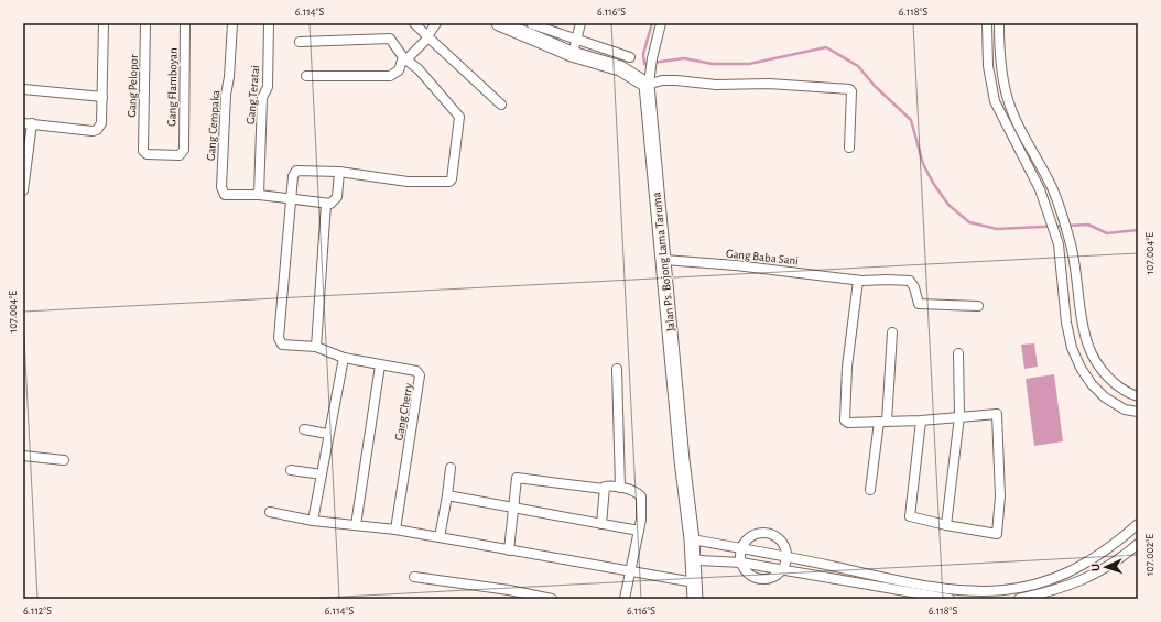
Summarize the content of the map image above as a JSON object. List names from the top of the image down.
{
  "streets": {
    "main road": ["Jalan Ps. Bojong Lama Taruma"],
    "street": [
      "Gang Pelopor",
      "Gang Flamboyan",
      "Gang Teratai",
      "Gang Cempaka",
      "Gang Baba Sani",
      "Gang Cherry"
    ]
  },
  "crossings": [
    ["Gang Pelopor", "Gang Flamboyan"],
    ["Gang Teratai", "Gang Cempaka"],
    ["Gang Baba Sani", "Jalan Ps. Bojong Lama Taruma"]
  ],
  "north": "left",
  "coordinates": [
    "6.114°S",
    "6.116°S",
    "6.118°S",
    "107.004°E",
    "107.002°E",
    "6.112°S"
  ]
}
